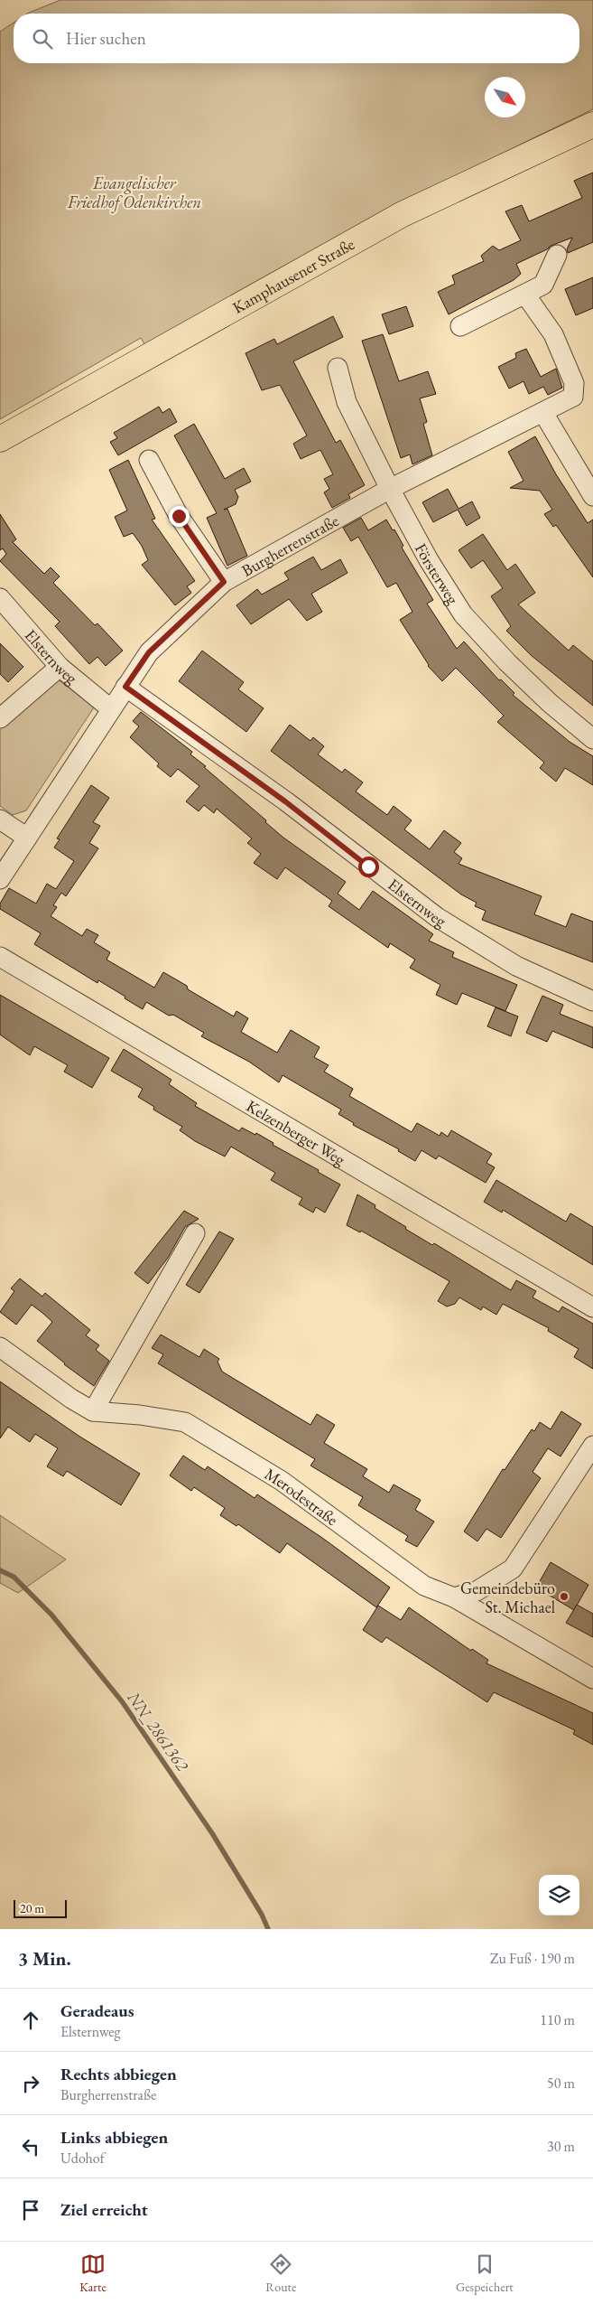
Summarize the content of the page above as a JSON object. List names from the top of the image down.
{
  "streets": {
    "main road": ["Kamphausener Straße"],
    "street": [
      "Burgherrenstraße",
      "Försterweg",
      "Elsternweg",
      "Kelzenberger Weg",
      "Merodestraße"
    ]
  },
  "crossings": [
    ["Burgherrenstraße", "Försterweg"],
    ["Burgherrenstraße", "Elsternweg"]
  ],
  "water": ["NN_2861362"],
  "parks": ["Evangelischer Friedhof Odenkirchen"],
  "places": ["Gemeindebüro St. Michael"],
  "scale_bar": "20 m",
  "north": "bottom right",
  "page": {
    "search": "Hier suchen",
    "scale": "20 m",
    "heading": ["3 Min.", "Zu Fuß · 190 m"],
    "list": [
      ["Geradeaus", "Elsternweg", "110 m"],
      ["Rechts abbiegen", "Burgherrenstraße", "50 m"],
      ["Links abbiegen", "Udohof", "30 m"],
      "Ziel erreicht"
    ],
    "nav": ["Karte", "Route", "Gespeichert"]
  }
}
